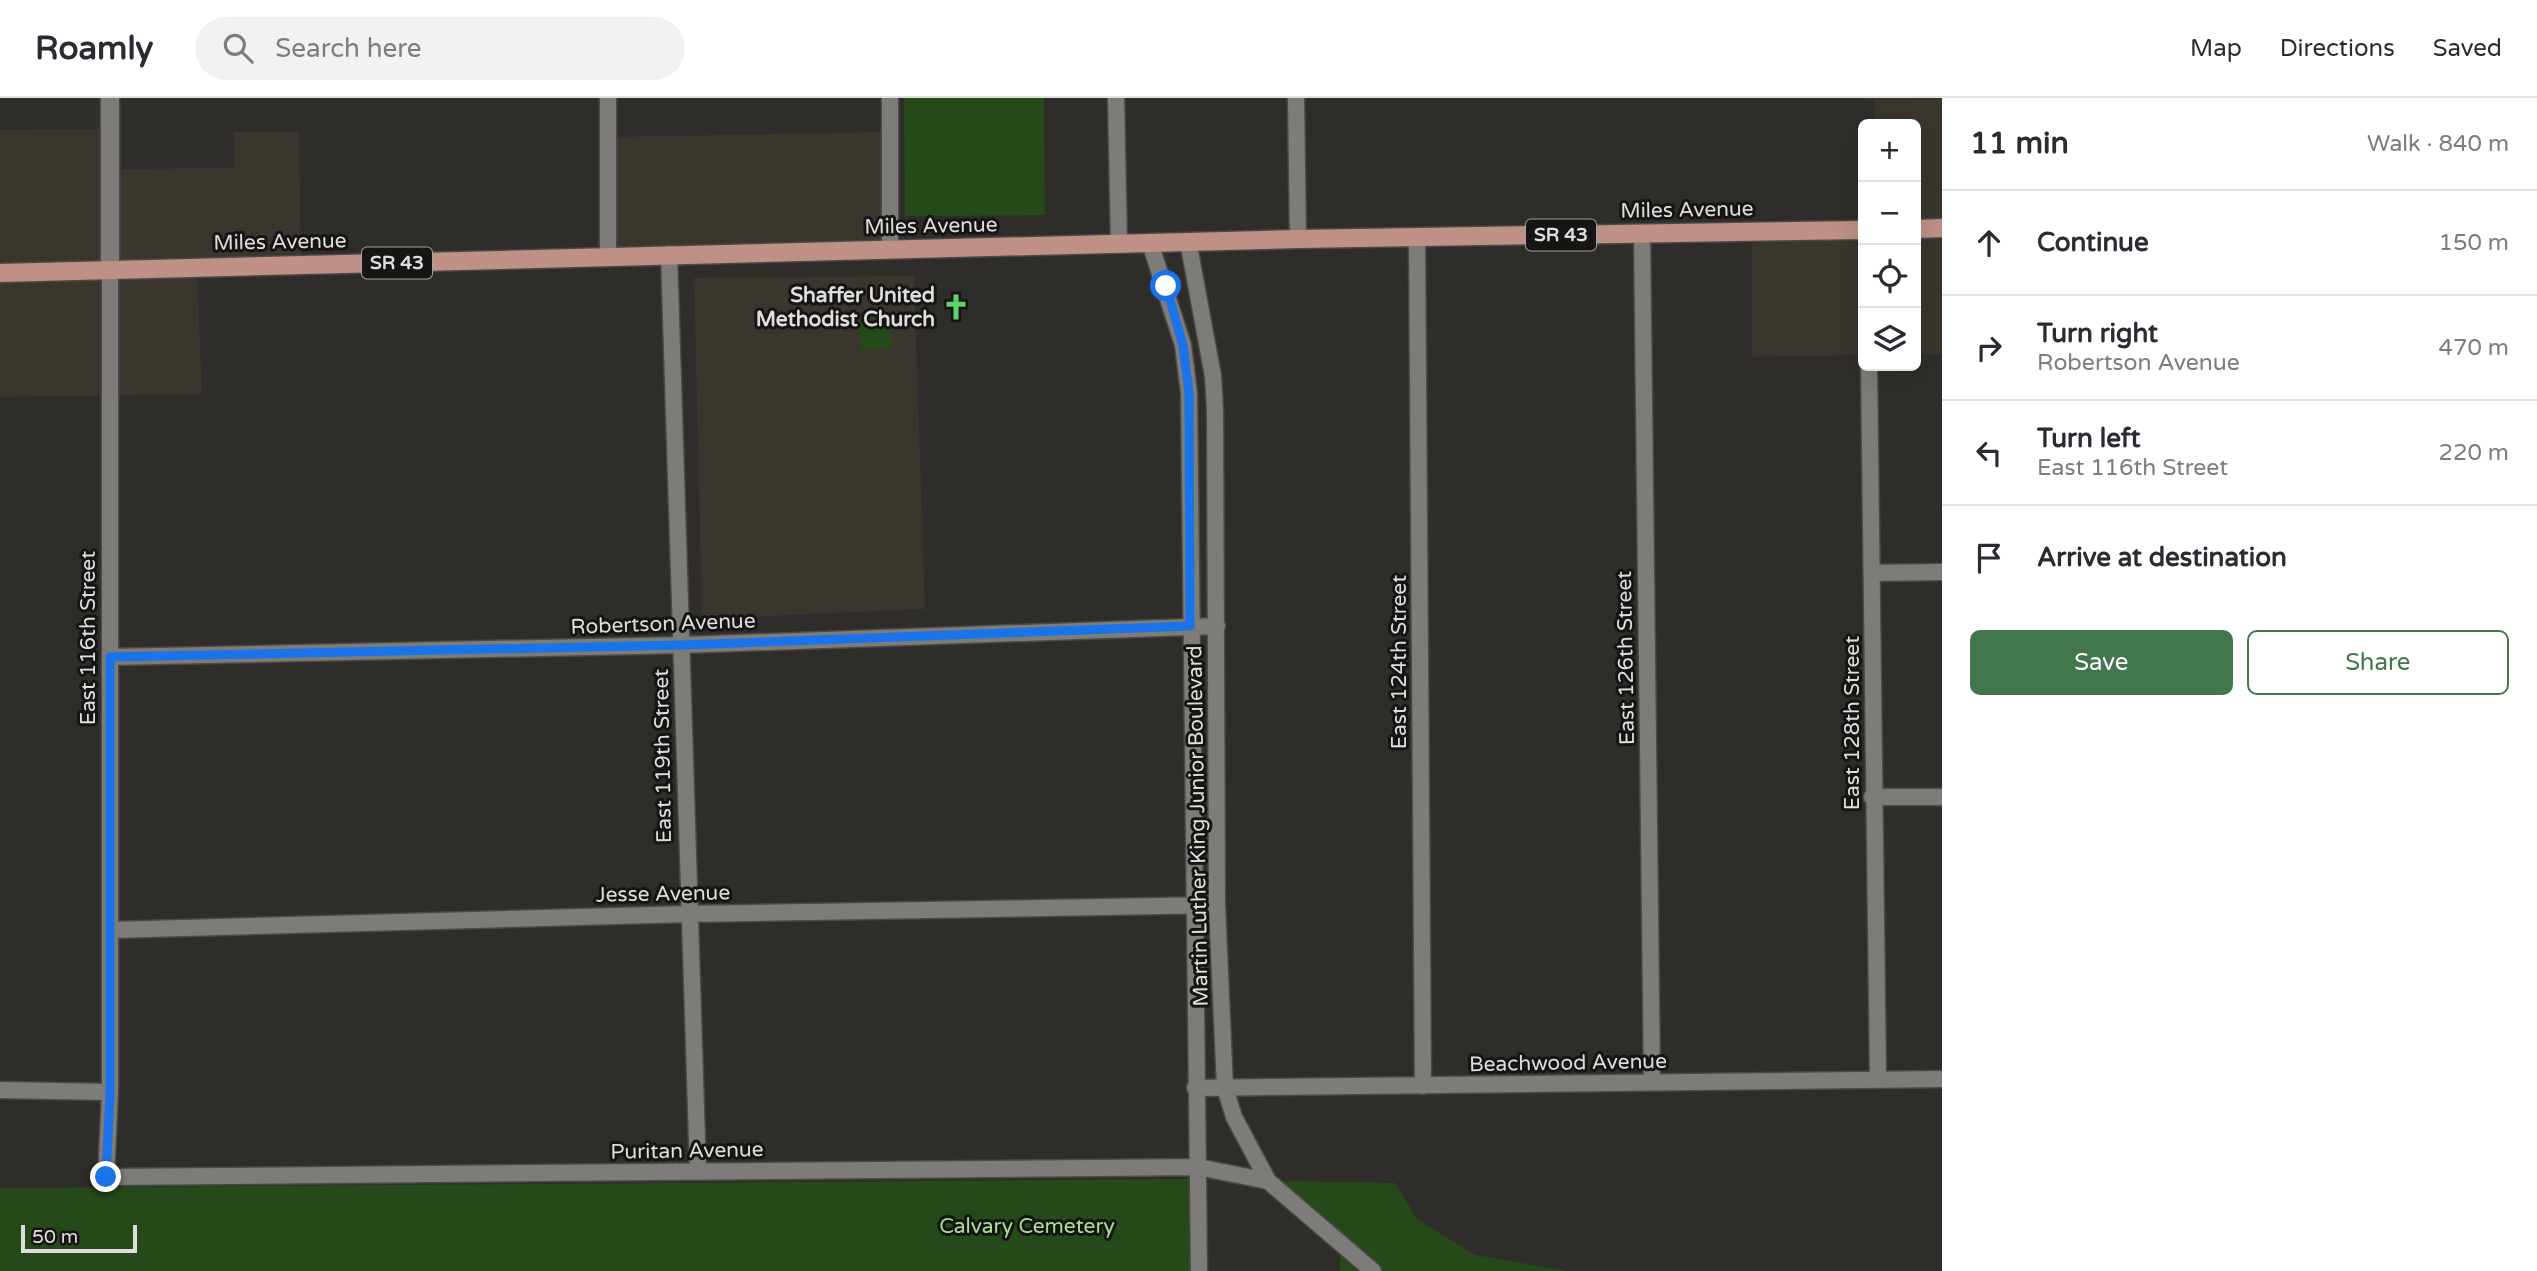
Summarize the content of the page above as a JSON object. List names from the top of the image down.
{
  "streets": {
    "main road": ["Miles Avenue", "SR 43", "East 116th Street"],
    "street": [
      "Robertson Avenue",
      "East 126th Street",
      "East 124th Street",
      "East 128th Street",
      "East 119th Street",
      "Martin Luther King Junior Boulevard",
      "Jesse Avenue",
      "Beachwood Avenue",
      "Puritan Avenue"
    ]
  },
  "crossings": [
    ["Miles Avenue", "East 116th Street"],
    ["Miles Avenue", "East 126th Street"],
    ["Miles Avenue", "East 124th Street"],
    ["Miles Avenue", "East 119th Street"],
    ["Miles Avenue", "Martin Luther King Junior Boulevard"],
    ["Robertson Avenue", "East 116th Street"],
    ["Robertson Avenue", "East 119th Street"],
    ["Robertson Avenue", "Martin Luther King Junior Boulevard"],
    ["East 116th Street", "Jesse Avenue"],
    ["East 116th Street", "Puritan Avenue"],
    ["East 126th Street", "Beachwood Avenue"],
    ["East 124th Street", "Beachwood Avenue"],
    ["East 128th Street", "Beachwood Avenue"],
    ["East 119th Street", "Jesse Avenue"],
    ["East 119th Street", "Puritan Avenue"],
    ["Martin Luther King Junior Boulevard", "Jesse Avenue"],
    ["Martin Luther King Junior Boulevard", "Beachwood Avenue"],
    ["Martin Luther King Junior Boulevard", "Puritan Avenue"]
  ],
  "parks": ["Calvary Cemetery"],
  "places": {
    "church": ["Shaffer United Methodist Church"]
  },
  "scale_bar": "50 m",
  "page": {
    "header": "Roamly",
    "search": "Search here",
    "nav": ["Map", "Directions", "Saved"],
    "heading": ["11 min", "Walk · 840 m"],
    "map_buttons": ["+", "−"],
    "list": [
      ["Continue", "150 m"],
      ["Turn right", "Robertson Avenue", "470 m"],
      ["Turn left", "East 116th Street", "220 m"],
      "Arrive at destination"
    ],
    "buttons": ["Save", "Share"],
    "scale": "50 m"
  }
}
